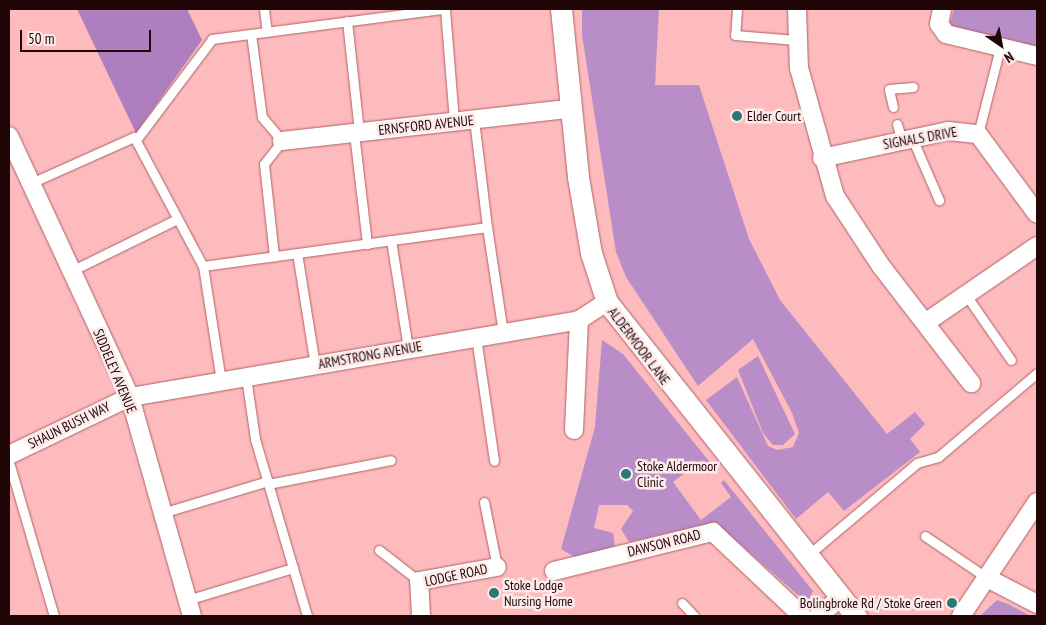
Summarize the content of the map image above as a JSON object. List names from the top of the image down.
{
  "streets": {
    "street": [
      "ERNSFORD AVENUE",
      "SIGNALS DRIVE",
      "ALDERMOOR LANE",
      "ARMSTRONG AVENUE",
      "SIDDELEY AVENUE",
      "SHAUN BUSH WAY",
      "DAWSON ROAD",
      "LODGE ROAD"
    ]
  },
  "crossings": [
    ["ERNSFORD AVENUE", "ALDERMOOR LANE"],
    ["ALDERMOOR LANE", "ARMSTRONG AVENUE"],
    ["ARMSTRONG AVENUE", "SIDDELEY AVENUE"],
    ["ARMSTRONG AVENUE", "SHAUN BUSH WAY"],
    ["SIDDELEY AVENUE", "SHAUN BUSH WAY"]
  ],
  "places": [
    "Elder Court",
    "Stoke Aldermoor Clinic",
    "Stoke Lodge Nursing Home",
    "Bolingbroke Rd / Stoke Green"
  ],
  "scale_bar": "50 m",
  "north": "bottom right"
}
